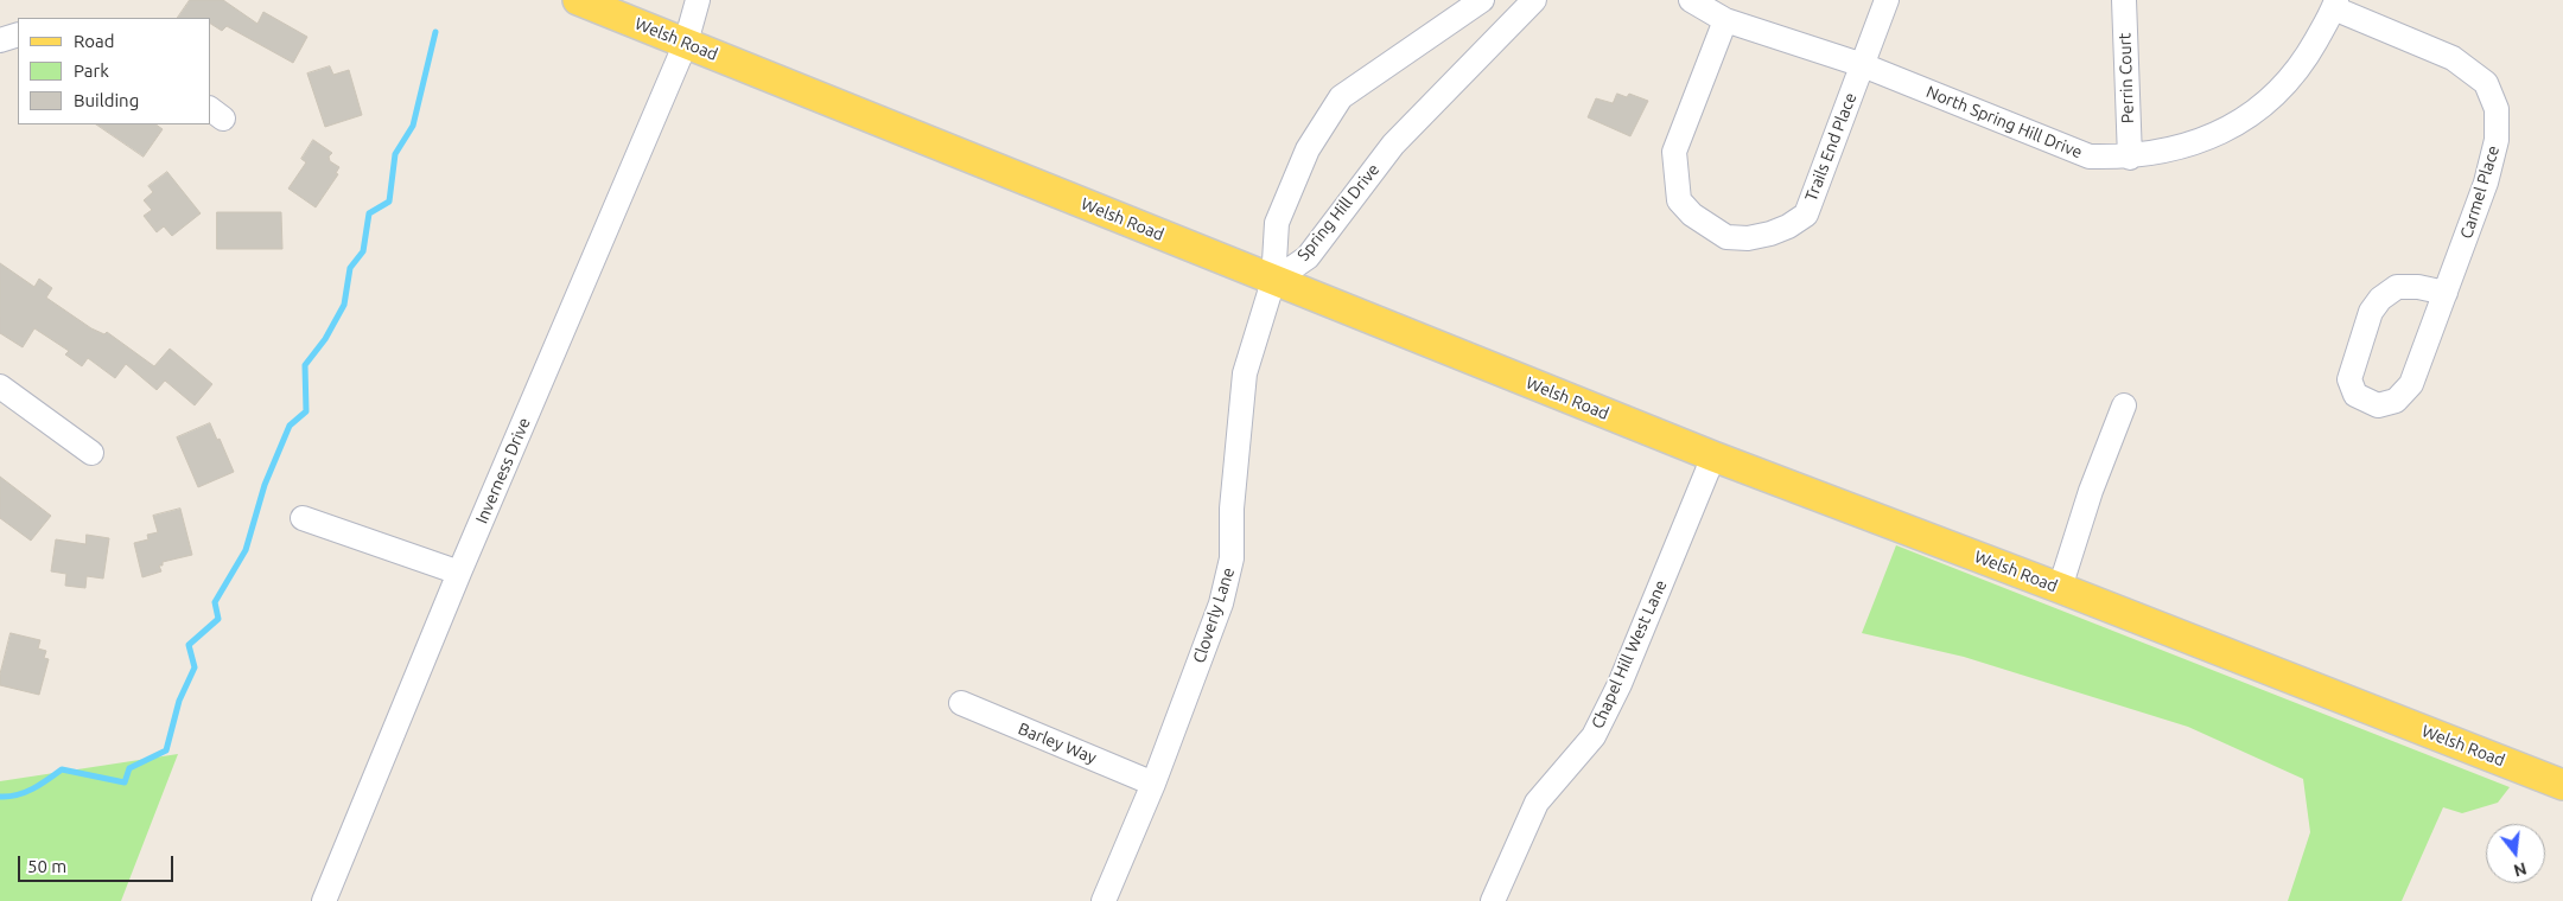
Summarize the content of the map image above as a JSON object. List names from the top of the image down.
{
  "streets": {
    "main road": ["Welsh Road"],
    "street": [
      "Perrin Court",
      "North Spring Hill Drive",
      "Trails End Place",
      "Carmel Place",
      "Spring Hill Drive",
      "Inverness Drive",
      "Cloverly Lane",
      "Chapel Hill West Lane",
      "Barley Way"
    ]
  },
  "crossings": [
    ["Welsh Road", "Spring Hill Drive"],
    ["Welsh Road", "Inverness Drive"],
    ["Welsh Road", "Cloverly Lane"],
    ["Welsh Road", "Chapel Hill West Lane"],
    ["Perrin Court", "North Spring Hill Drive"],
    ["North Spring Hill Drive", "Trails End Place"],
    ["North Spring Hill Drive", "Carmel Place"],
    ["Spring Hill Drive", "Cloverly Lane"],
    ["Cloverly Lane", "Barley Way"]
  ],
  "legend": ["Road", "Park", "Building"],
  "scale_bar": "50 m",
  "north": "bottom"
}
